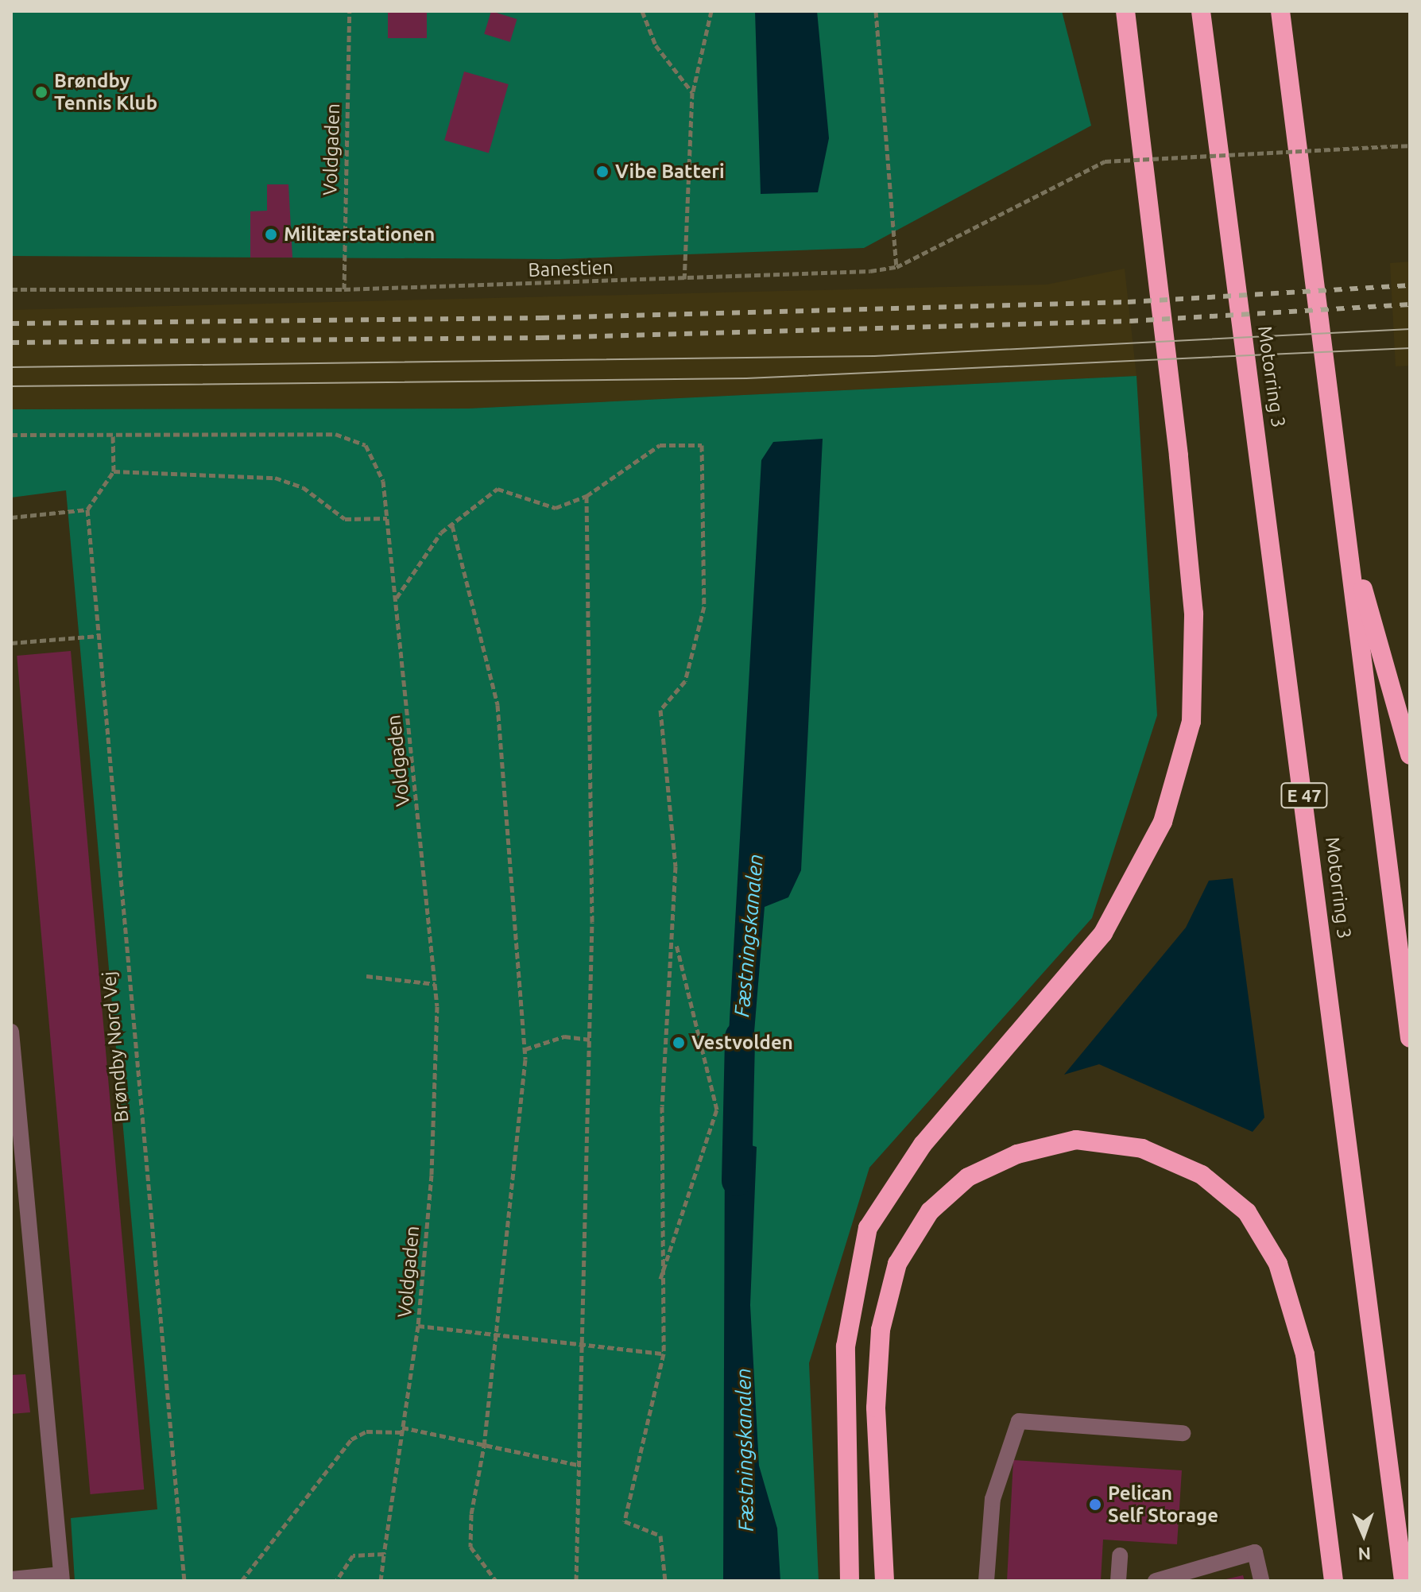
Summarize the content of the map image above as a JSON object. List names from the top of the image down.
{
  "streets": {
    "highway": ["Motorring 3", "E 47"],
    "path": ["Voldgaden", "Banestien", "Brøndby Nord Vej"]
  },
  "crossings": [
    ["Voldgaden", "Banestien"]
  ],
  "water": ["Fæstningskanalen"],
  "places": [
    "Brøndby Tennis Klub",
    "Vibe Batteri",
    "Militærstationen",
    "Vestvolden",
    "Pelican Self Storage"
  ],
  "north": "bottom"
}
